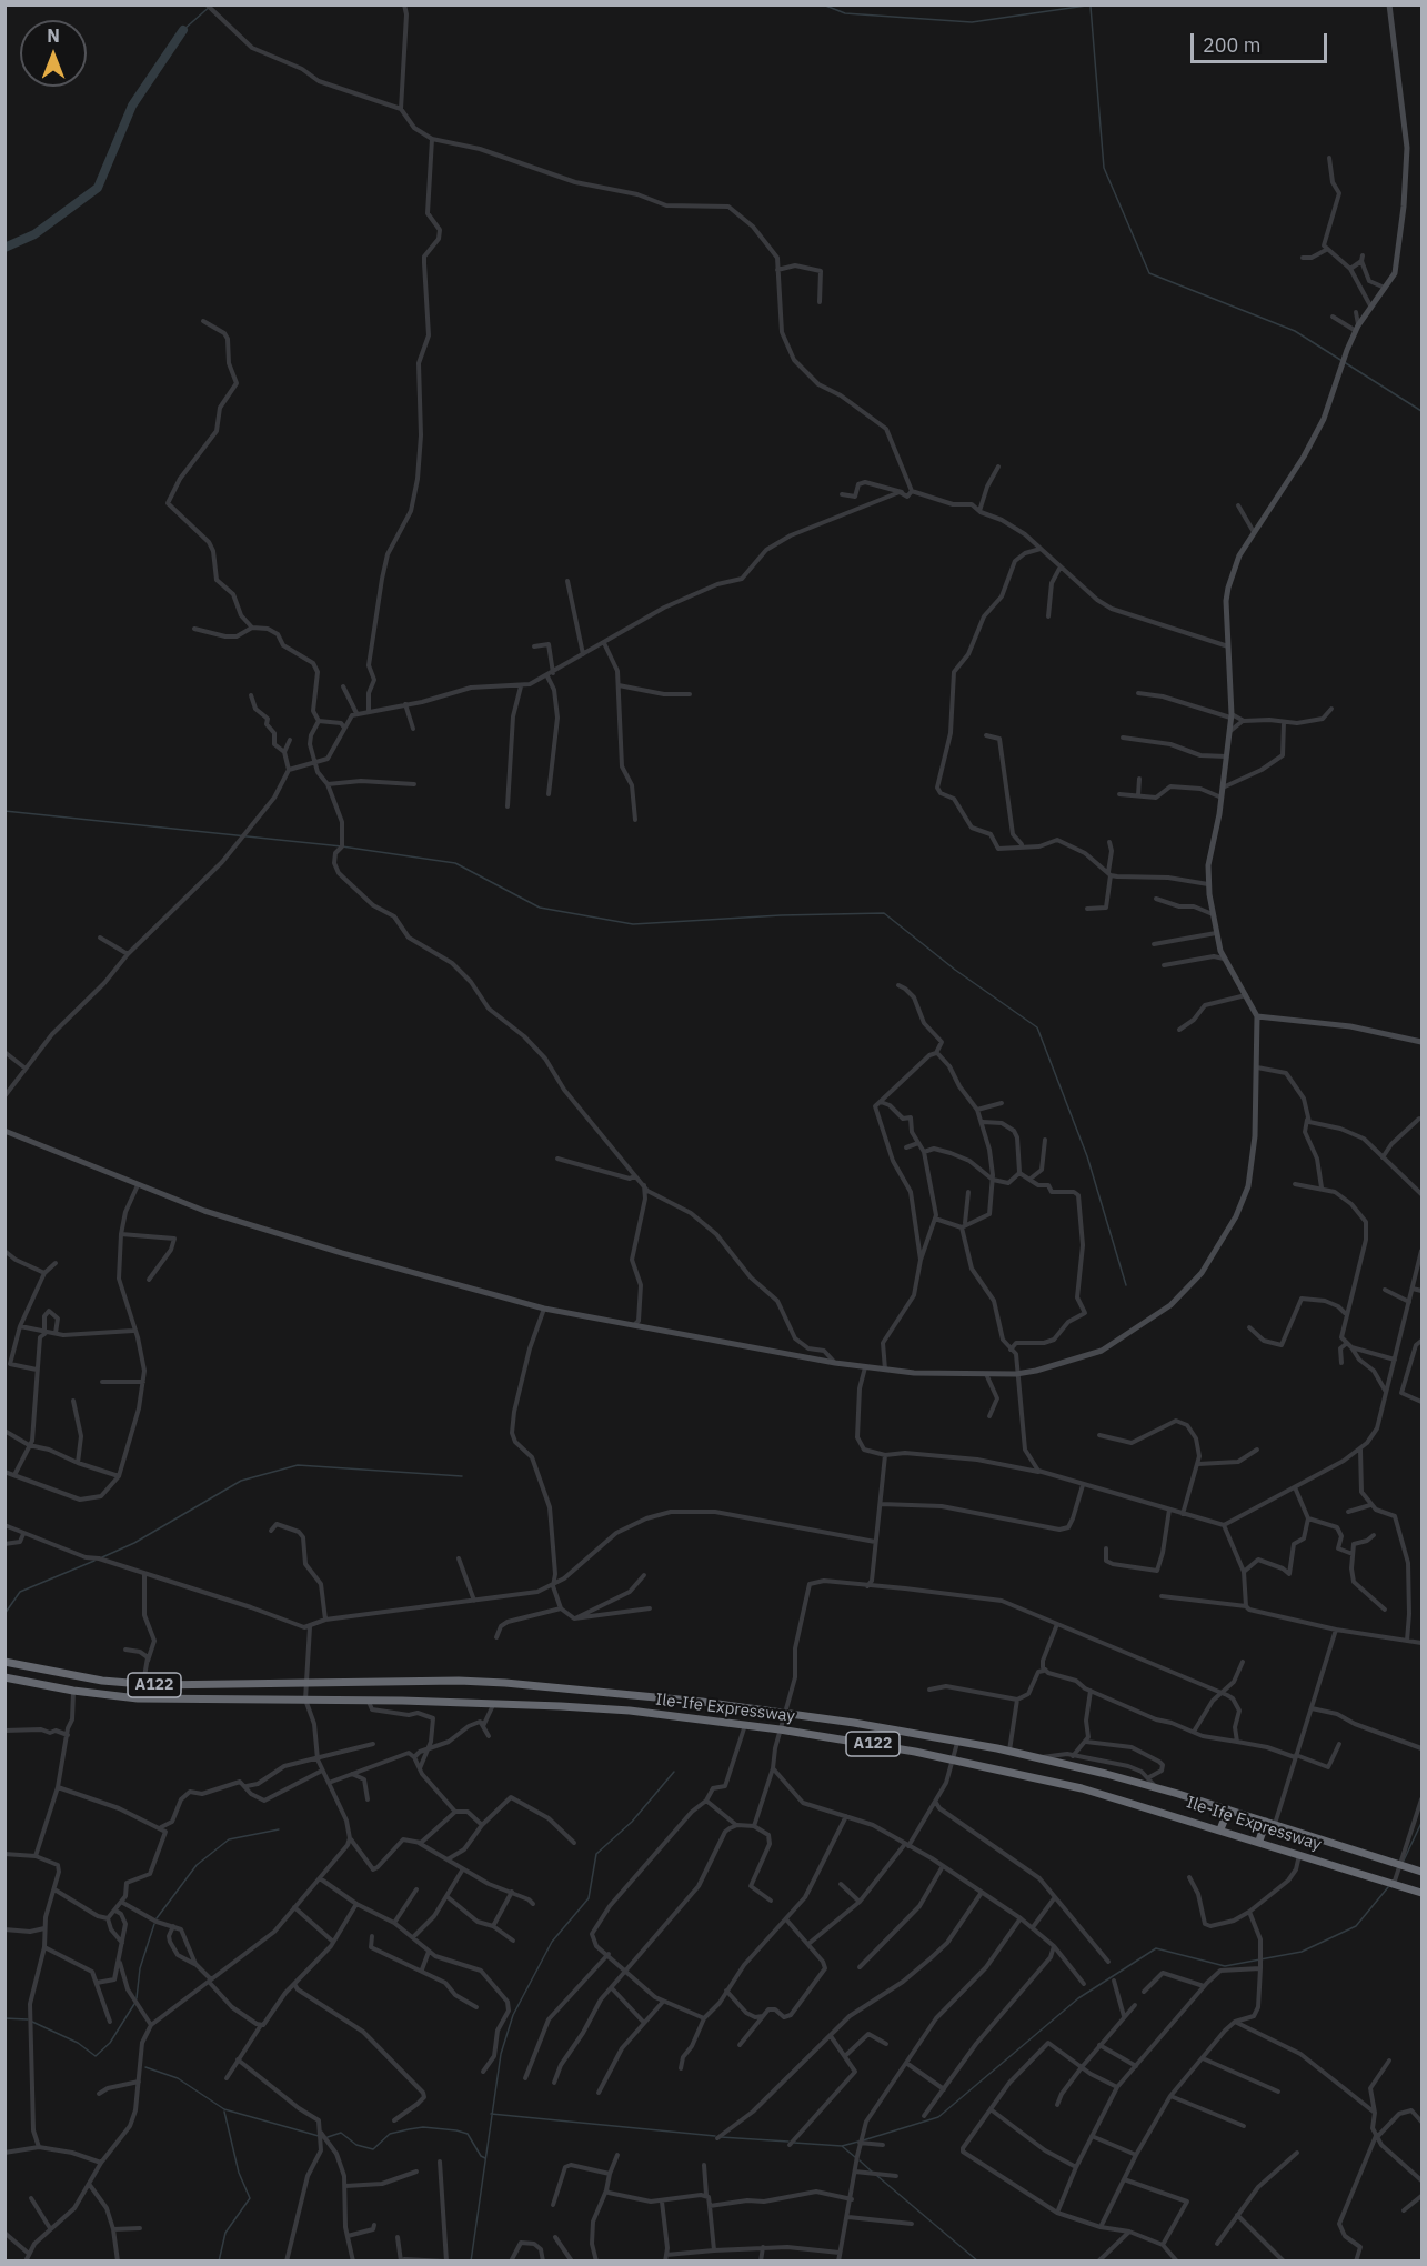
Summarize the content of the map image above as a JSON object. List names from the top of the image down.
{
  "streets": {
    "highway": ["A122", "Ile-Ife Expressway"]
  },
  "scale_bar": "200 m",
  "north": "top"
}
